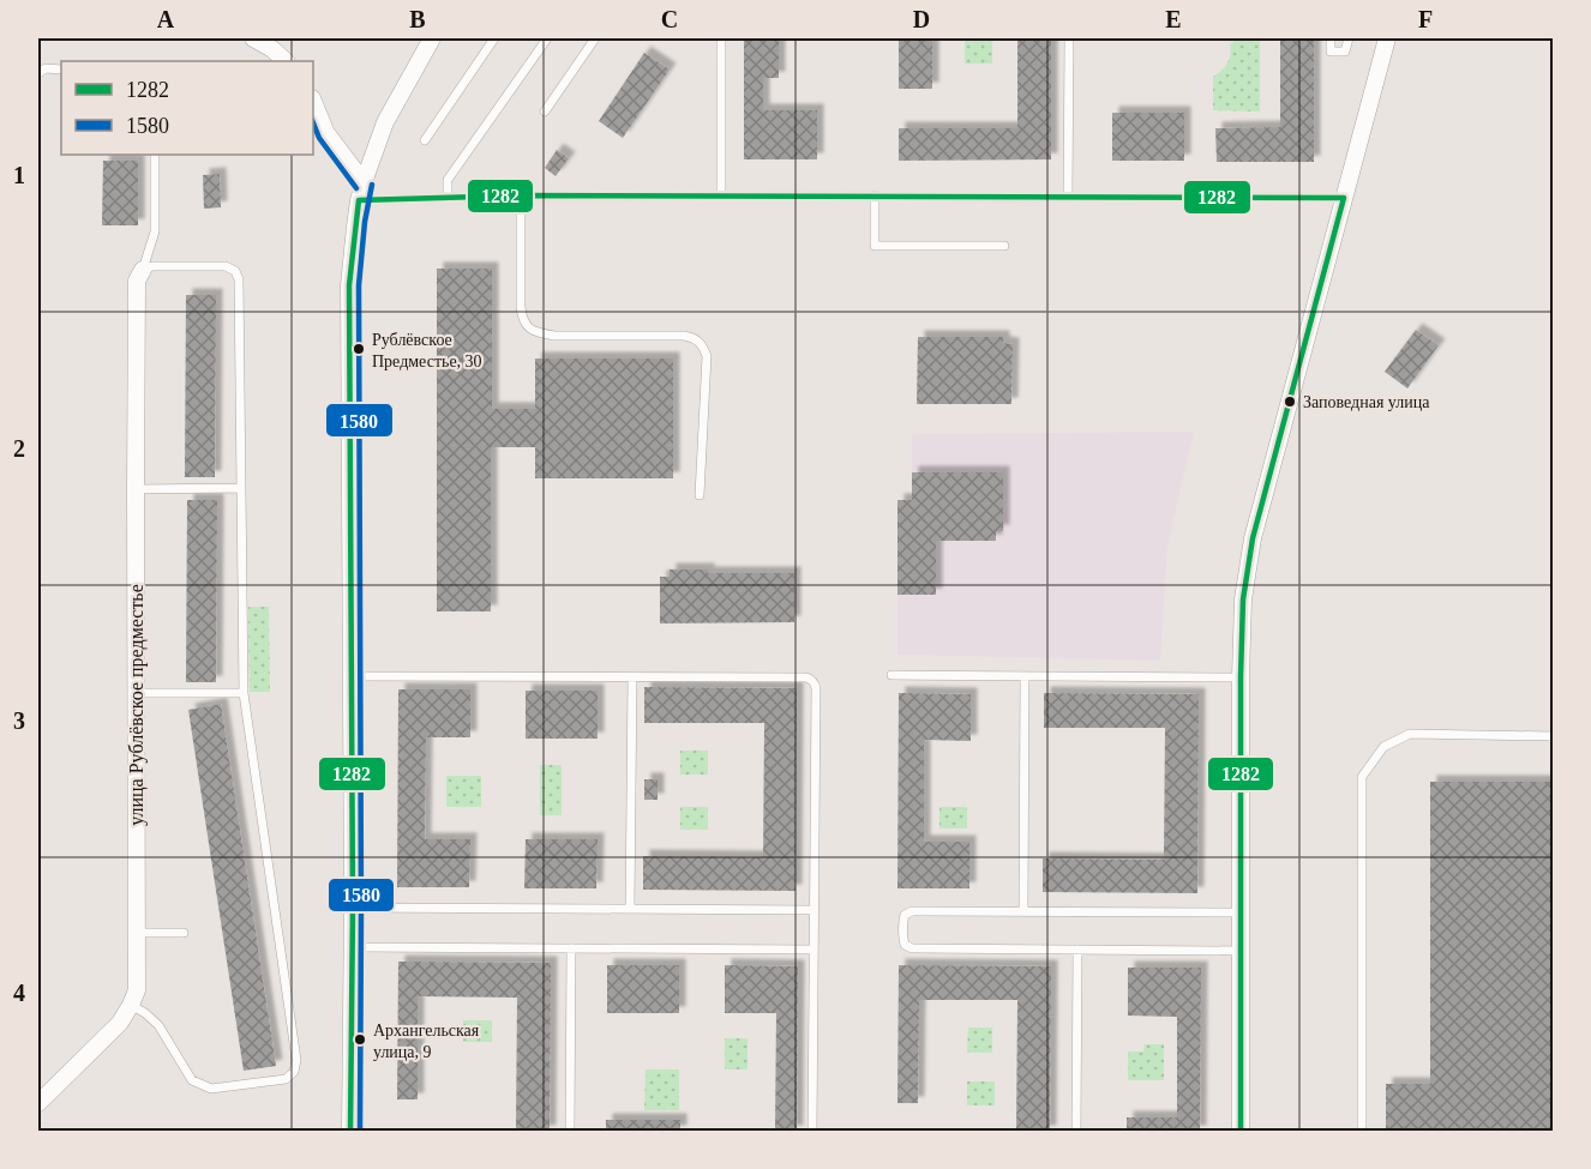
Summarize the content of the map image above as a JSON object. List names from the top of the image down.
{
  "streets": {
    "street": ["улица Рублёвское предместье"]
  },
  "places": ["Рублёвское Предместье, 30", "Заповедная улица", "Архангельская улица, 9"],
  "lines": ["transit line 1580", "transit line 1282"],
  "legend": ["1282", "1580"],
  "grid": {
    "columns": [
      "A",
      "B",
      "C",
      "D",
      "E",
      "F"
    ],
    "rows": [
      "1",
      "2",
      "3",
      "4"
    ]
  }
}
